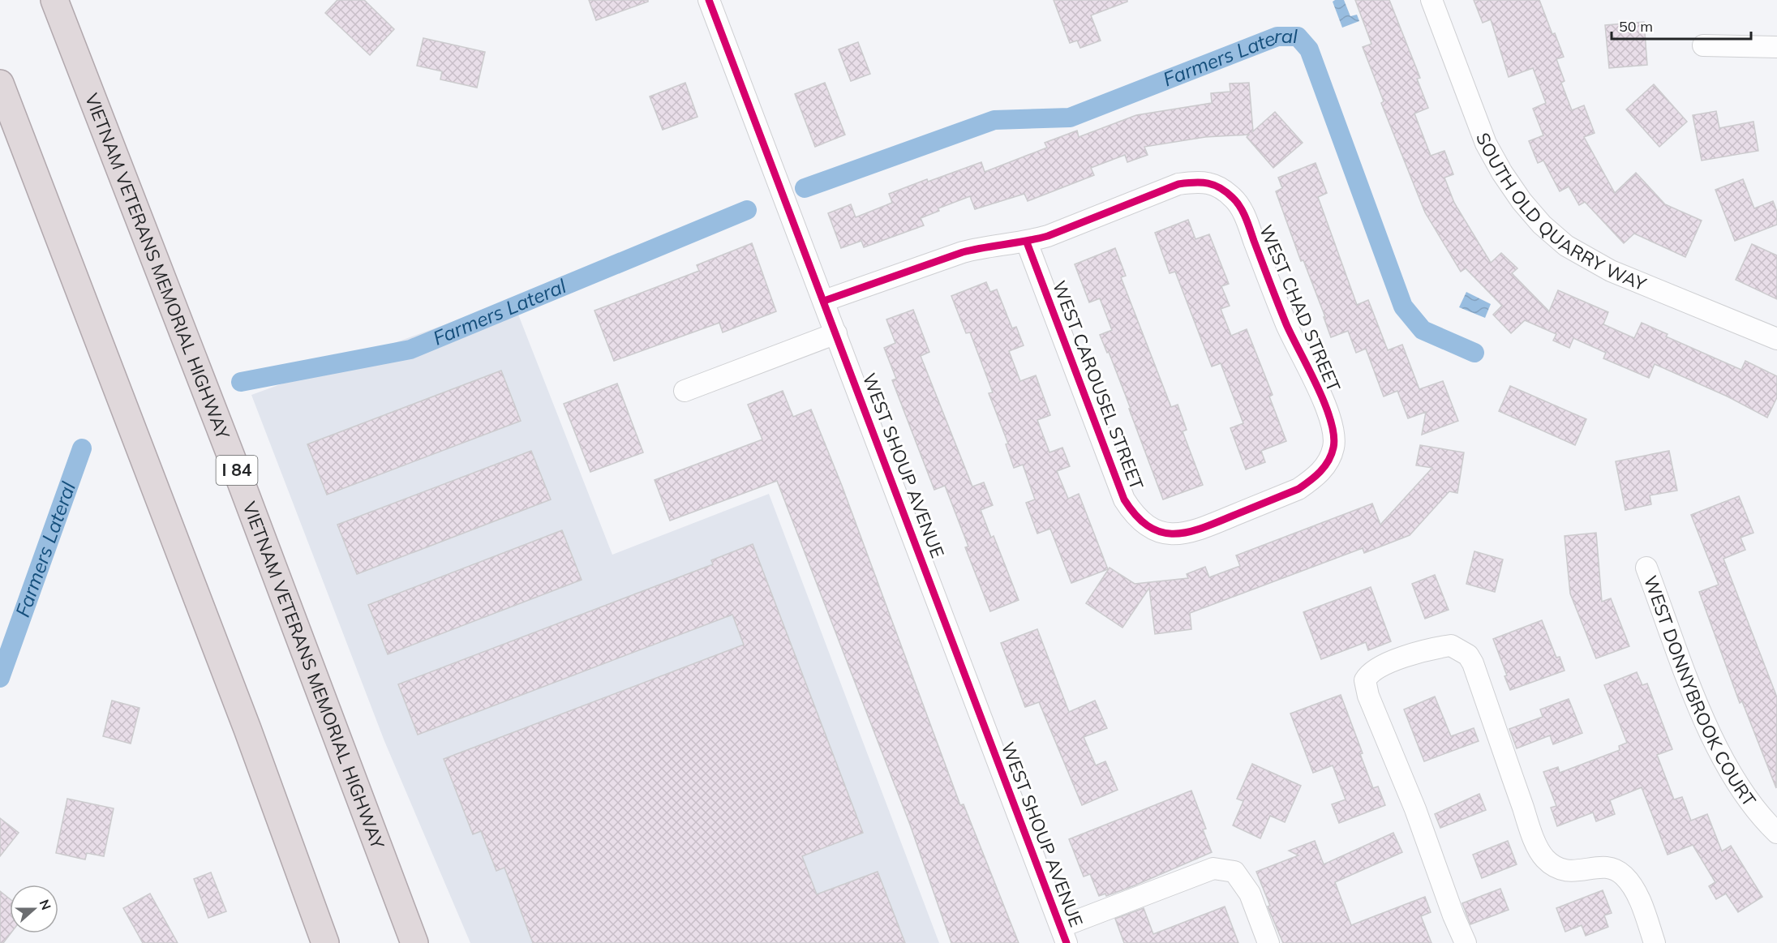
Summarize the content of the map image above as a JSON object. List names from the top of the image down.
{
  "streets": {
    "highway": ["VIETNAM VETERANS MEMORIAL HIGHWAY", "I 84"],
    "street": [
      "SOUTH OLD QUARRY WAY",
      "WEST CHAD STREET",
      "WEST CAROUSEL STREET",
      "WEST SHOUP AVENUE",
      "WEST DONNYBROOK COURT"
    ]
  },
  "crossings": [
    ["WEST CHAD STREET", "WEST CAROUSEL STREET"]
  ],
  "water": ["Farmers Lateral"],
  "scale_bar": "50 m",
  "north": "right"
}
